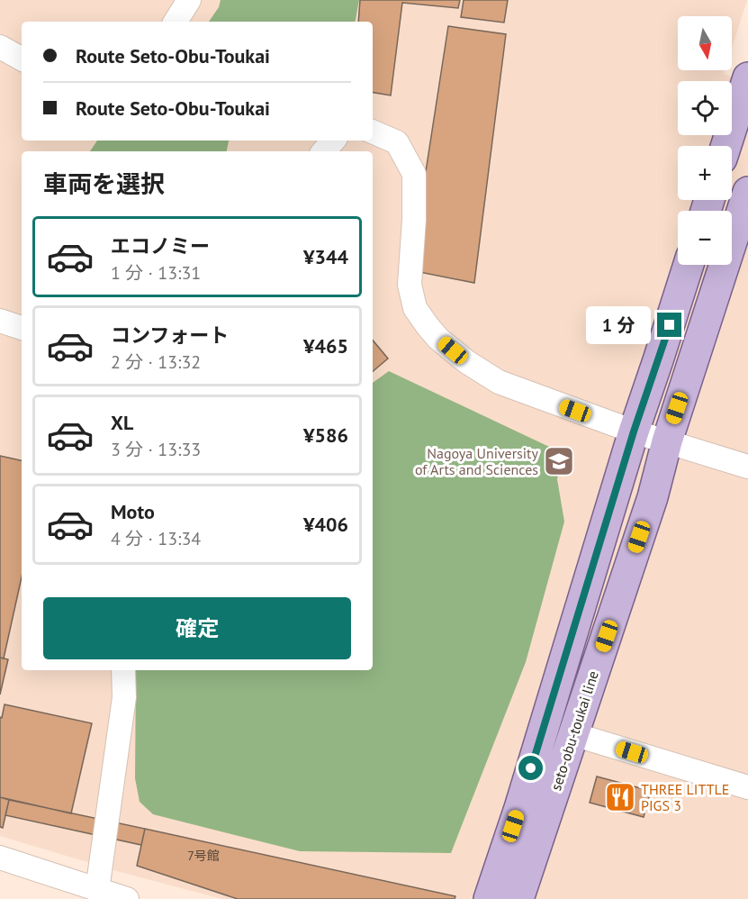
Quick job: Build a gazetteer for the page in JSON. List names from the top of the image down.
{
  "streets": {
    "main road": ["seto-obu-toukai line"]
  },
  "places": {
    "school or university": ["Nagoya University of Arts and Sciences"],
    "restaurant": ["THREE LITTLE PIGS 3"]
  },
  "house_numbers": ["7号館"],
  "north": "bottom",
  "page": {
    "map_buttons": ["+", "−"],
    "banner": ["Route Seto-Obu-Toukai", "Route Seto-Obu-Toukai"],
    "heading": "車両を選択",
    "list": [
      {
        "name": "エコノミー",
        "note": "1 分 · 13:31",
        "value": "¥344"
      },
      {
        "name": "コンフォート",
        "note": "2 分 · 13:32",
        "value": "¥465"
      },
      {
        "name": "XL",
        "note": "3 分 · 13:33",
        "value": "¥586"
      },
      {
        "name": "Moto",
        "note": "4 分 · 13:34",
        "value": "¥406"
      }
    ],
    "bubble": "1 分",
    "buttons": "確定"
  }
}
